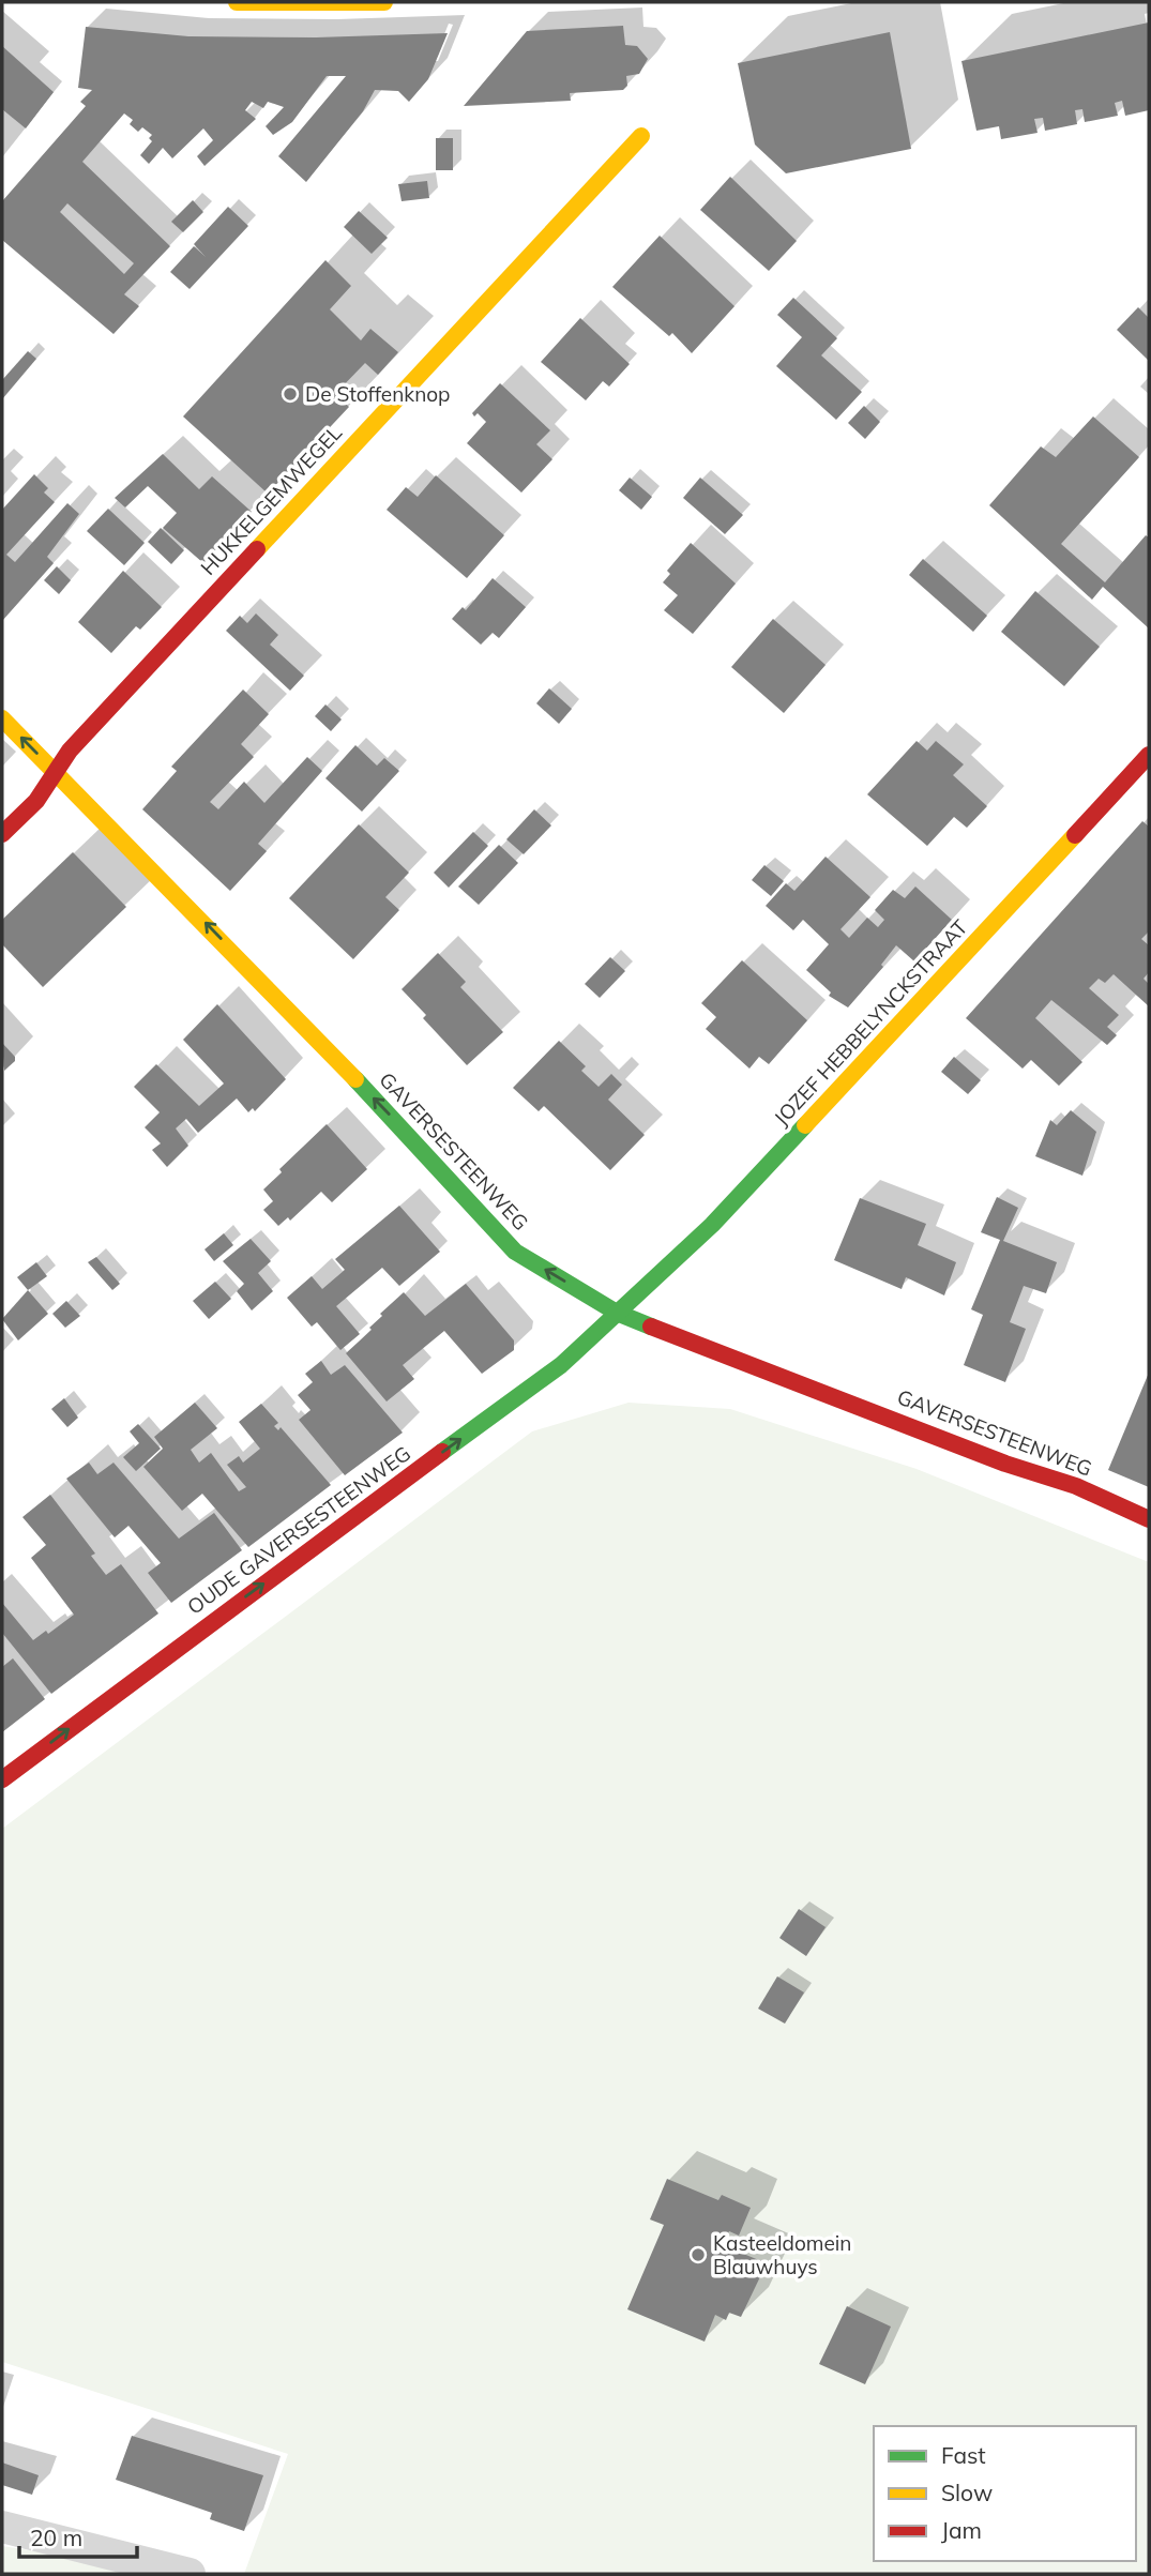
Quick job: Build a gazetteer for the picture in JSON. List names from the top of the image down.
{
  "streets": {
    "street": [
      "HUKKELGEMWEGEL",
      "JOZEF HEBBELYNCKSTRAAT",
      "GAVERSESTEENWEG",
      "OUDE GAVERSESTEENWEG"
    ]
  },
  "crossings": [
    ["HUKKELGEMWEGEL", "GAVERSESTEENWEG"],
    ["JOZEF HEBBELYNCKSTRAAT", "GAVERSESTEENWEG"],
    ["JOZEF HEBBELYNCKSTRAAT", "OUDE GAVERSESTEENWEG"],
    ["GAVERSESTEENWEG", "OUDE GAVERSESTEENWEG"]
  ],
  "one_way": ["GAVERSESTEENWEG", "OUDE GAVERSESTEENWEG"],
  "places": ["De Stoffenknop", "Kasteeldomein Blauwhuys"],
  "legend": ["Fast", "Slow", "Jam"],
  "scale_bar": "20 m"
}
